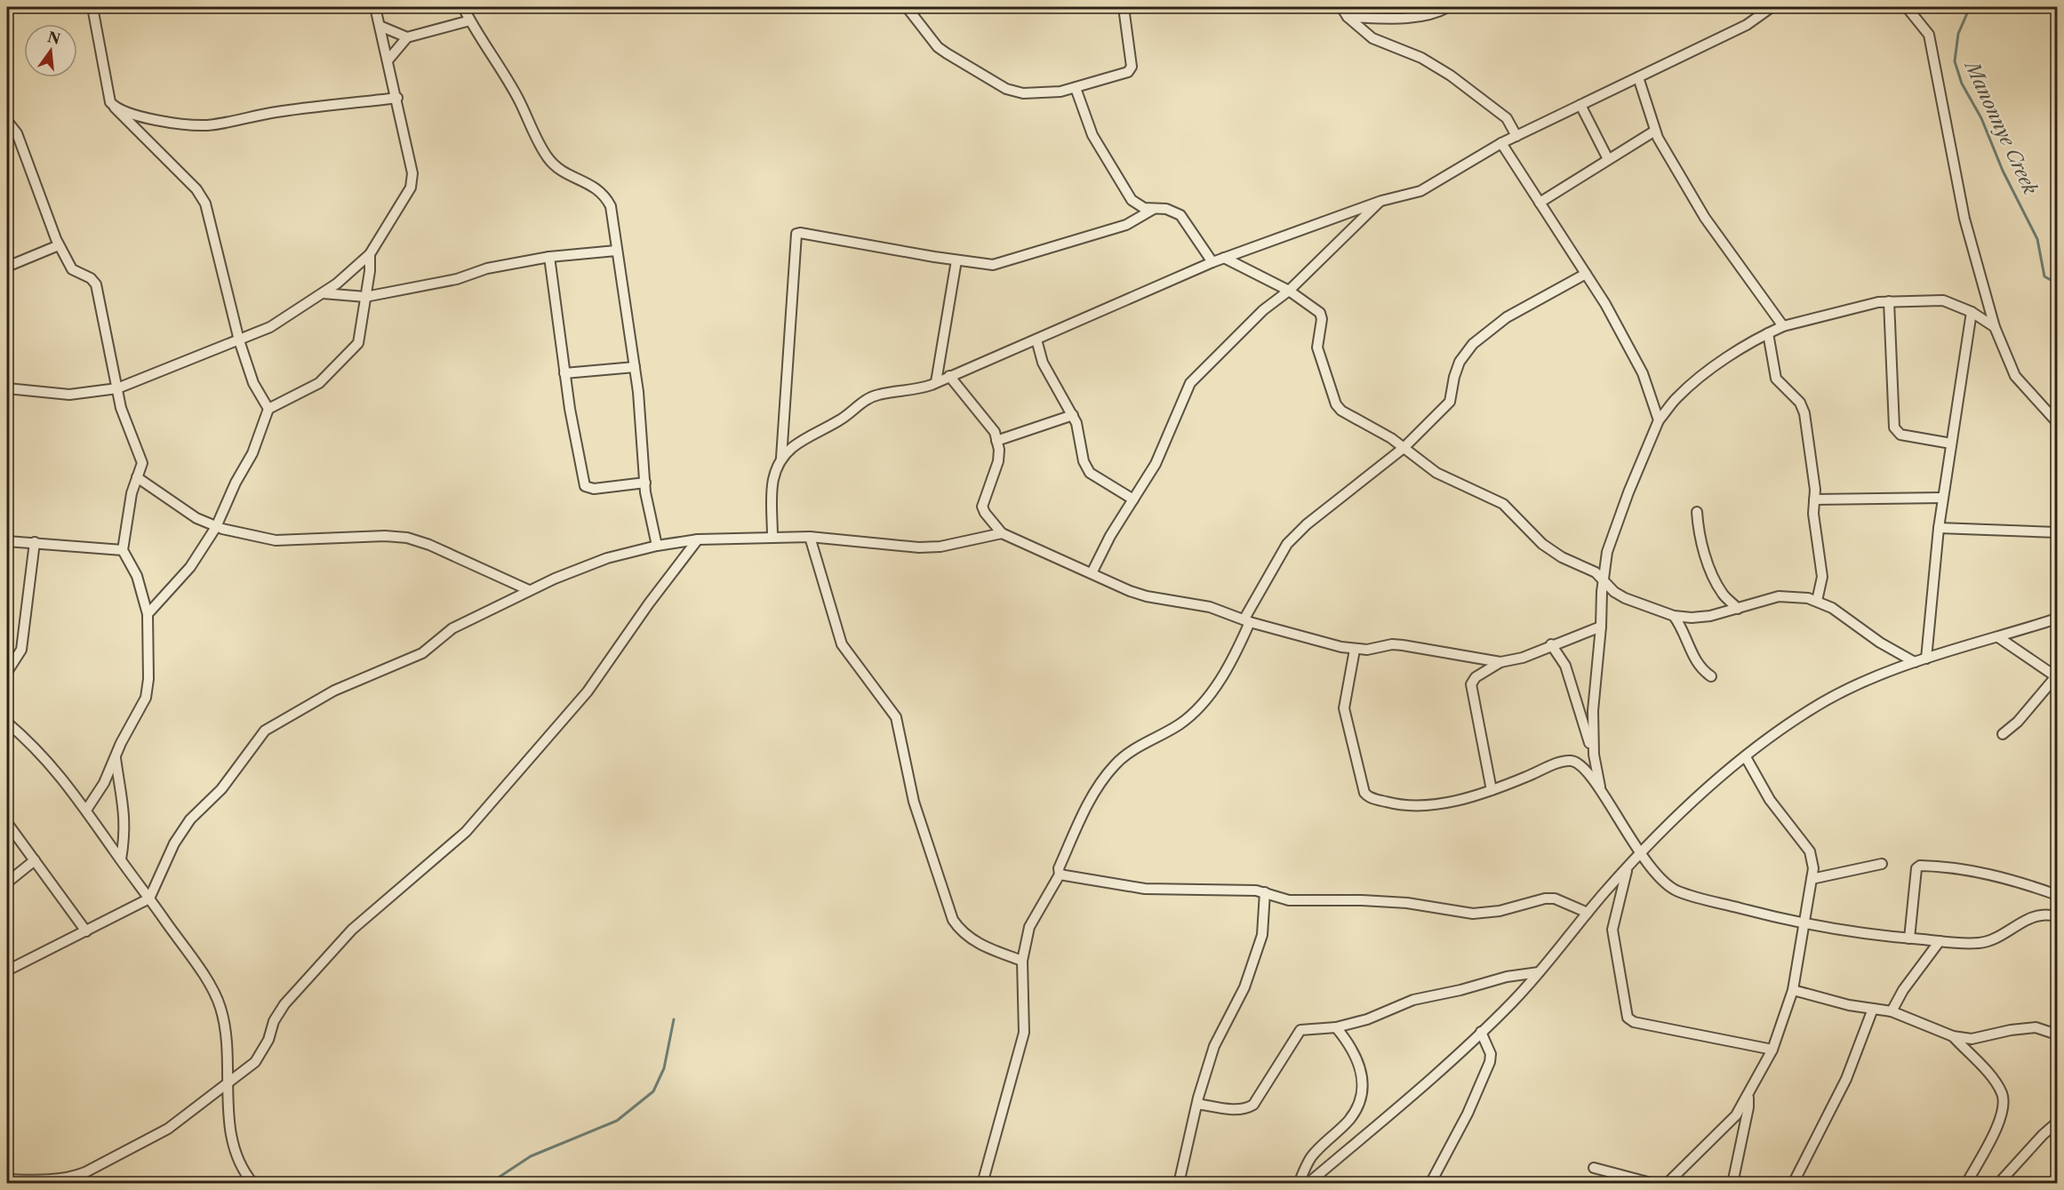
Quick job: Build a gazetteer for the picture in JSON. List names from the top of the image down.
{
  "water": ["Manonnye Creek"],
  "north": "top"
}
